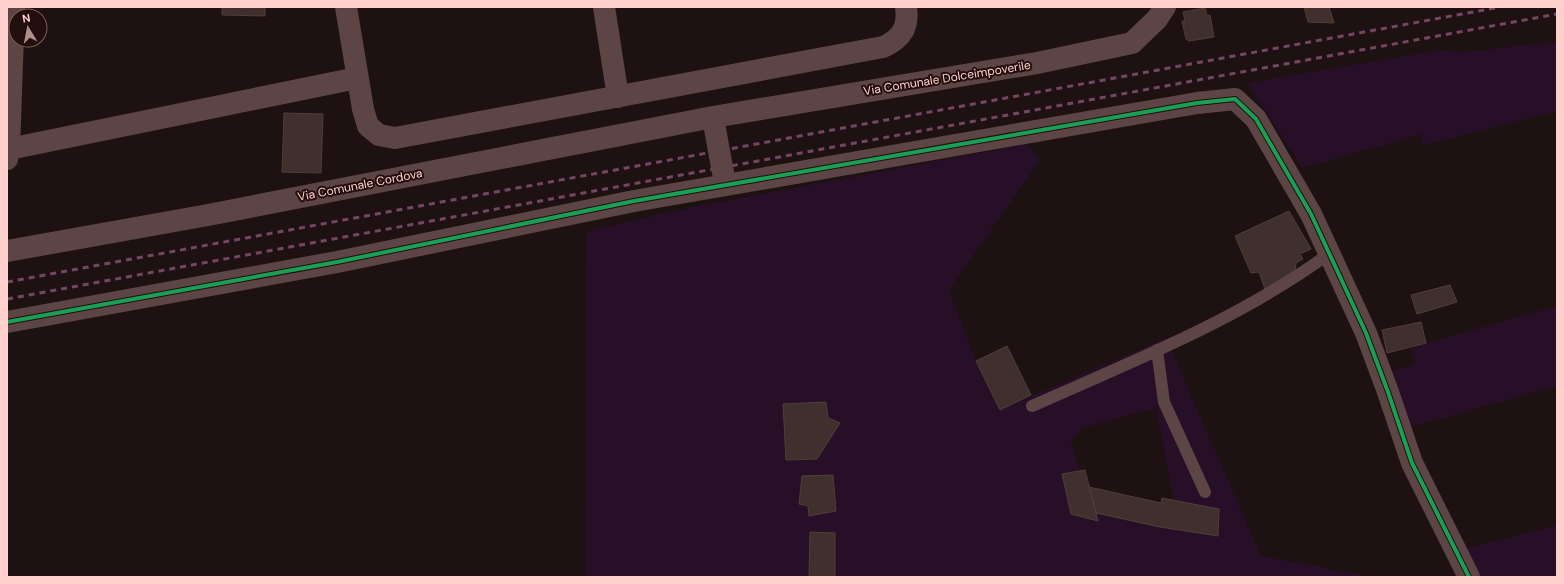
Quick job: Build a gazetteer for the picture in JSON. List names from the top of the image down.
{
  "streets": {
    "street": ["Via Comunale Dolceimpoverile", "Via Comunale Cordova"]
  },
  "crossings": [
    ["Via Comunale Dolceimpoverile", "Via Comunale Cordova"]
  ],
  "north": "top"
}
